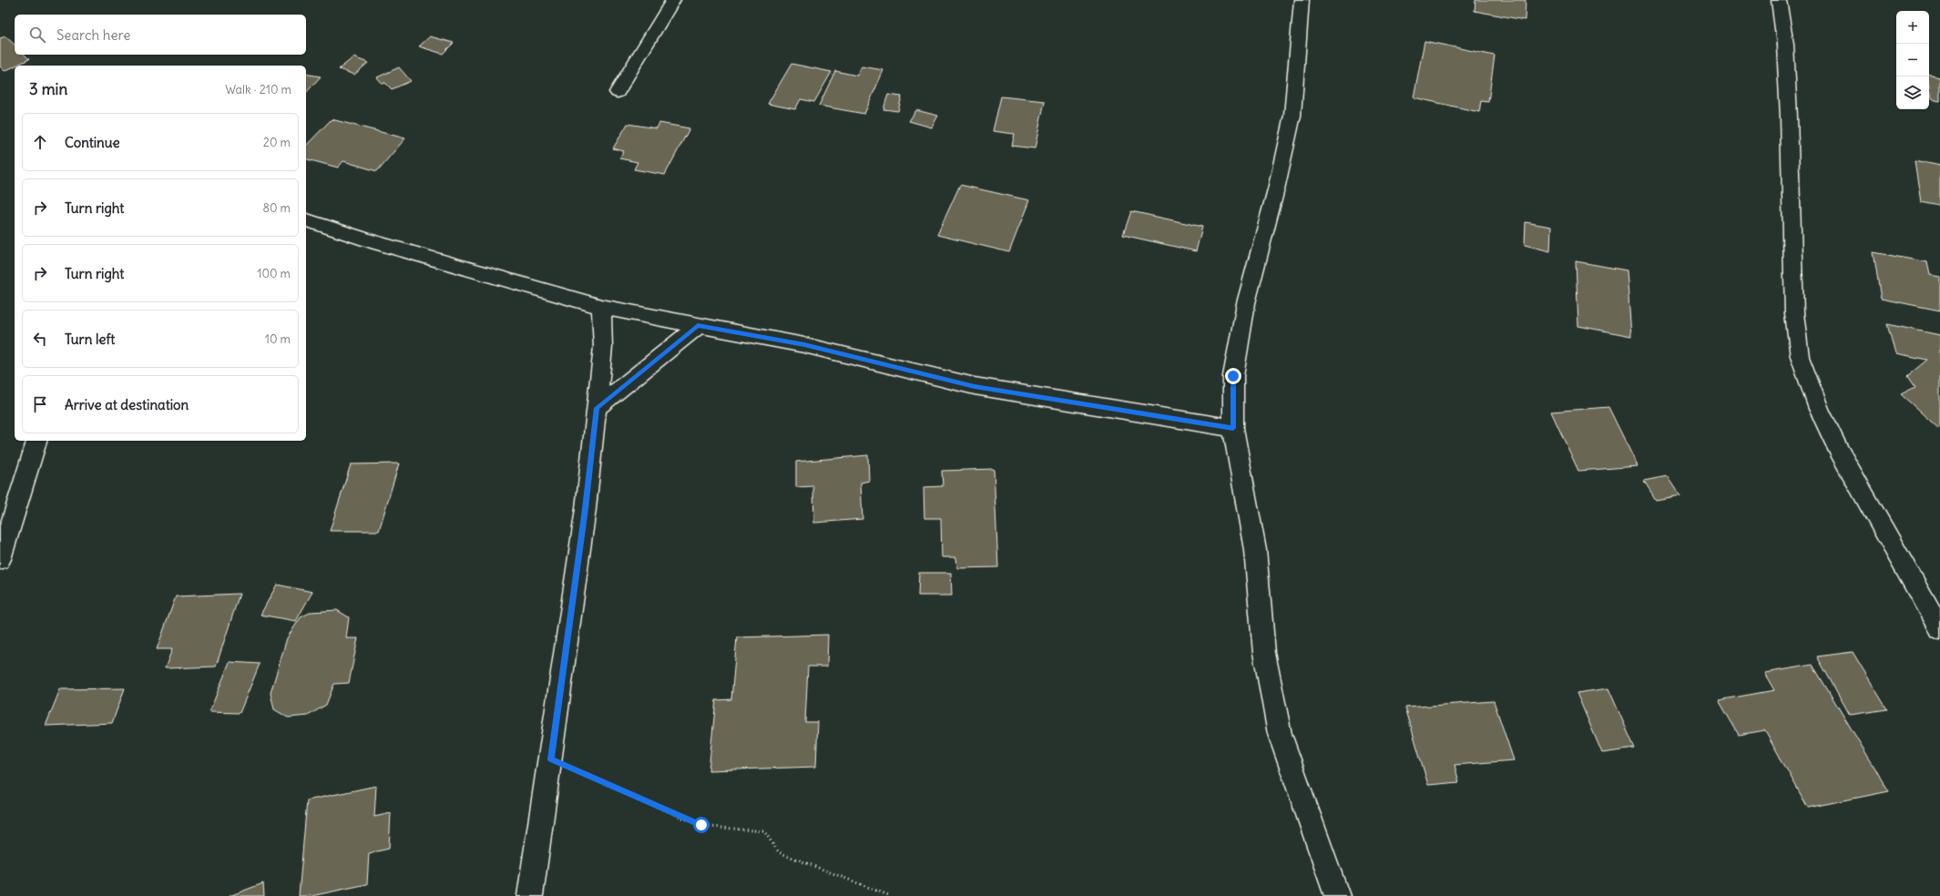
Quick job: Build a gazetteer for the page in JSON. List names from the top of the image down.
{
  "page": {
    "map_buttons": ["+", "−"],
    "search": "Search here",
    "heading": ["3 min", "Walk · 210 m"],
    "list": [
      ["Continue", "20 m"],
      ["Turn right", "80 m"],
      ["Turn right", "100 m"],
      ["Turn left", "10 m"],
      "Arrive at destination"
    ]
  }
}
